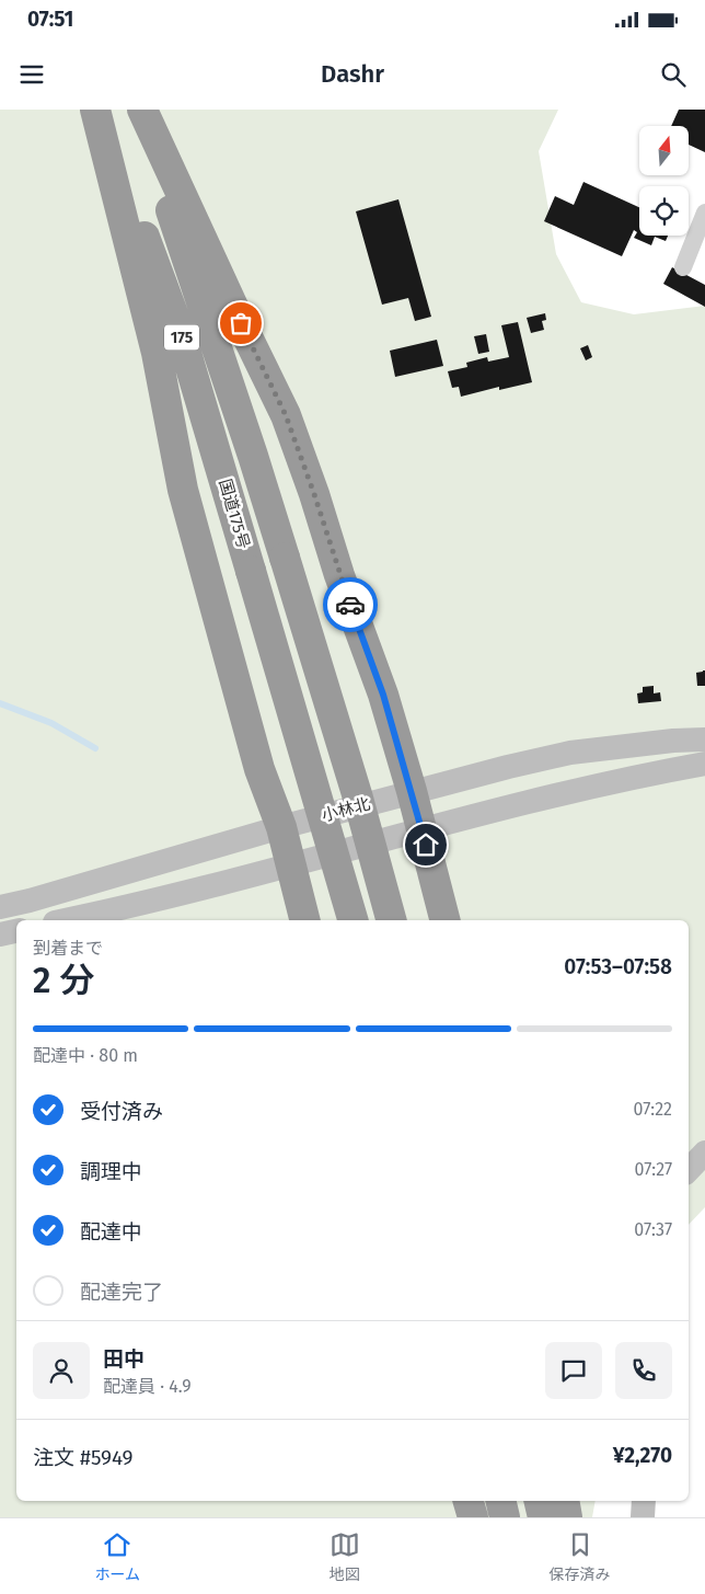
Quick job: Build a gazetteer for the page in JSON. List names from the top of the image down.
{
  "streets": {
    "highway": ["175", "国道175号"],
    "street": ["小林北"]
  },
  "north": "top",
  "page": {
    "status": "07:51",
    "header": "Dashr",
    "heading": ["2 分", "到着まで", "07:53–07:58"],
    "panel": [
      "田中",
      "配達員 · 4.9",
      "注文 #5949",
      "¥2,270"
    ],
    "bar": "配達中 · 80 m",
    "list": [
      ["受付済み", "07:22"],
      ["調理中", "07:27"],
      ["配達中", "07:37"],
      "配達完了"
    ],
    "tabs": ["ホーム", "地図", "保存済み"]
  }
}
